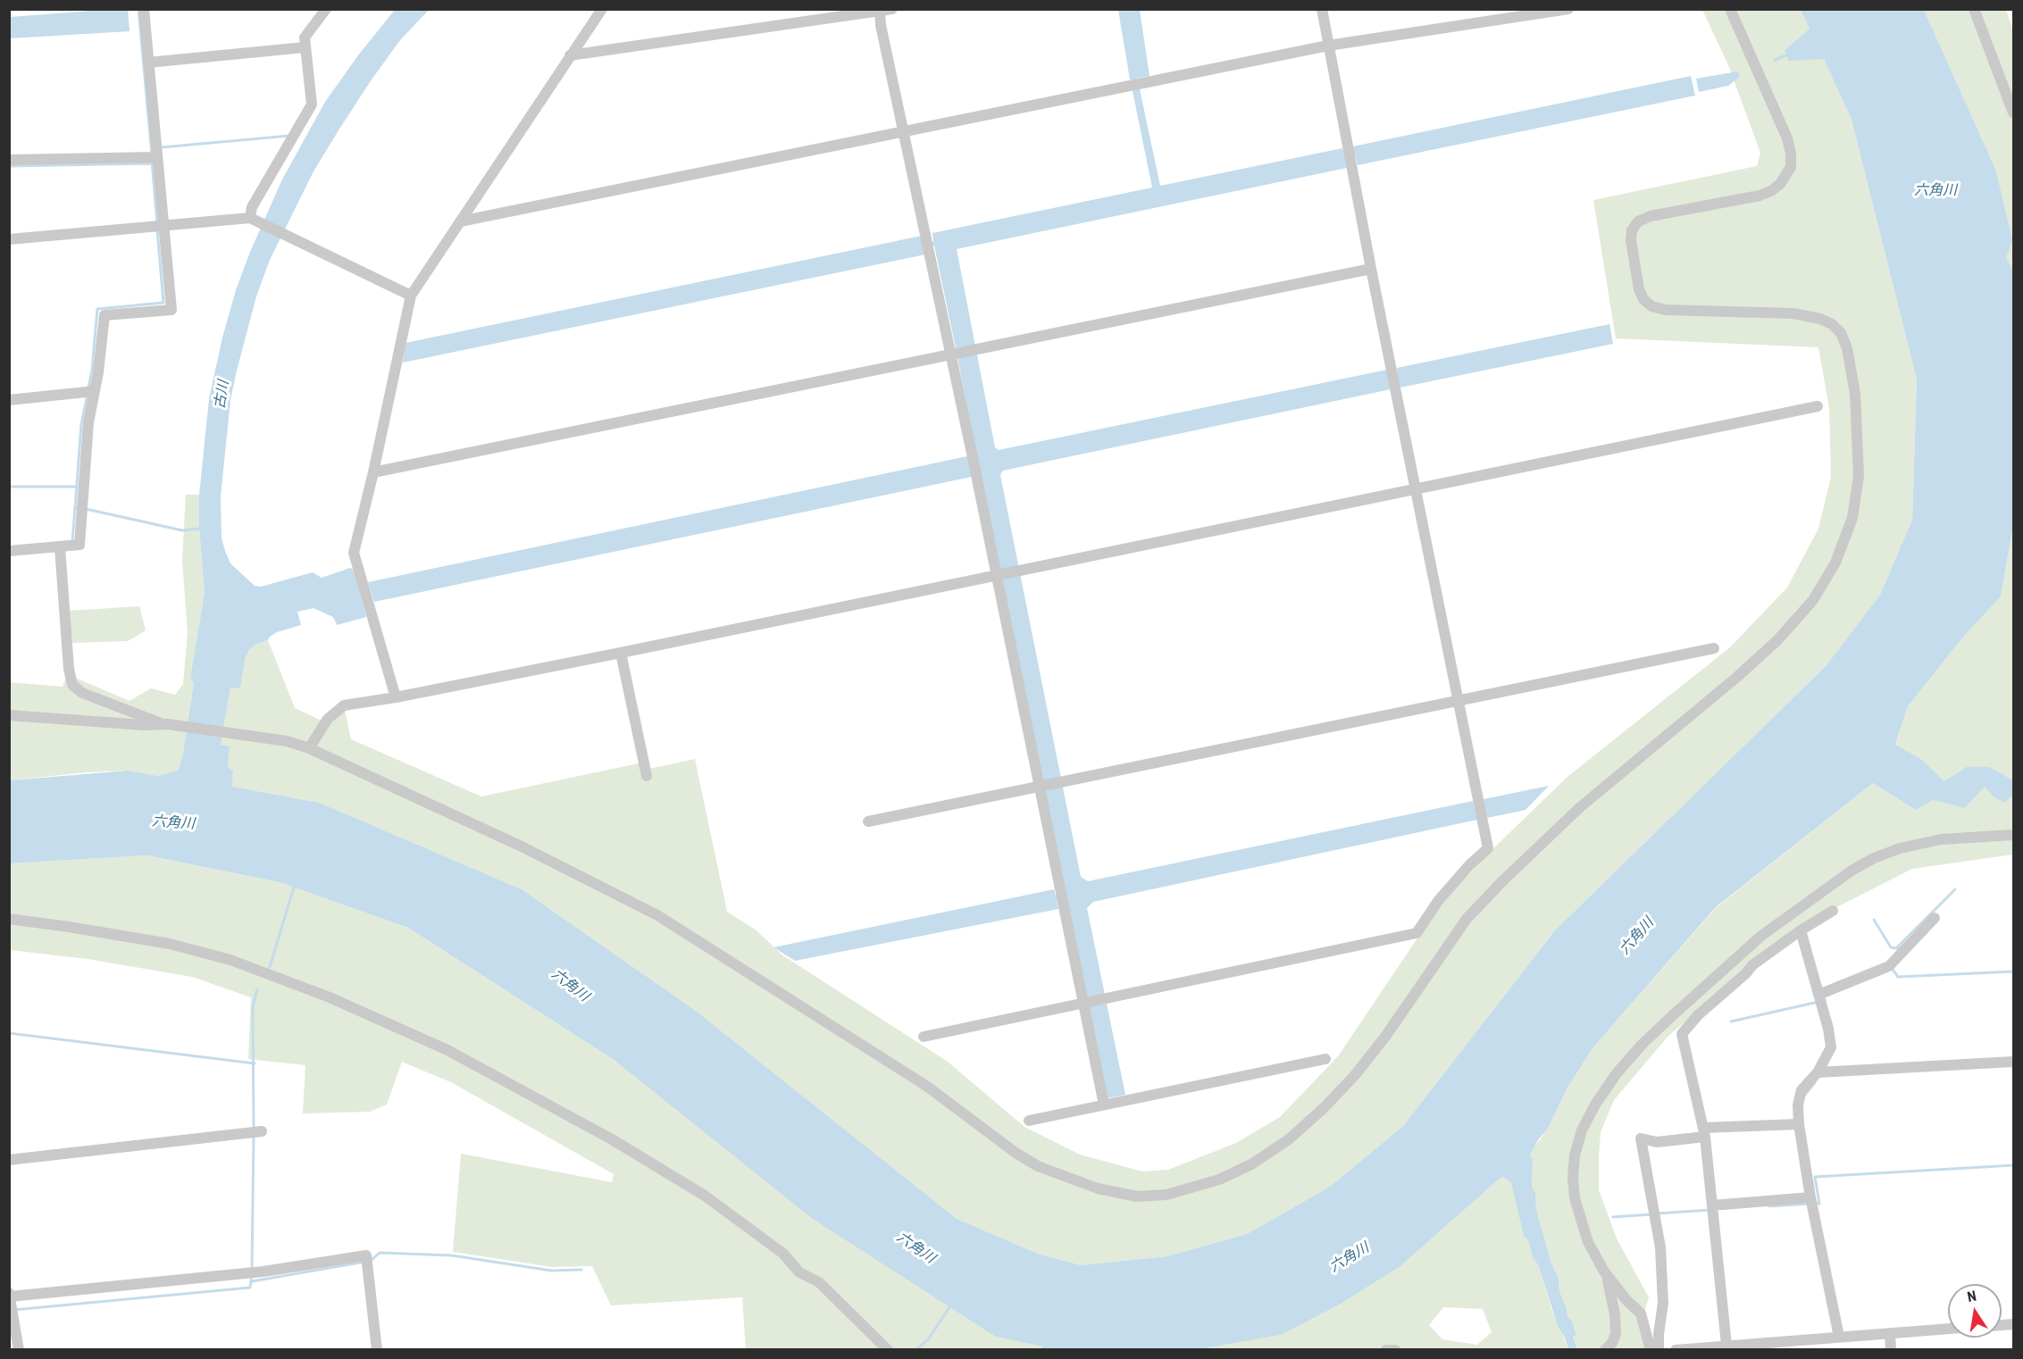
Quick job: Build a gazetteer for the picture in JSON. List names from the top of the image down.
{
  "water": ["六角川", "古川"],
  "north": "top"
}
